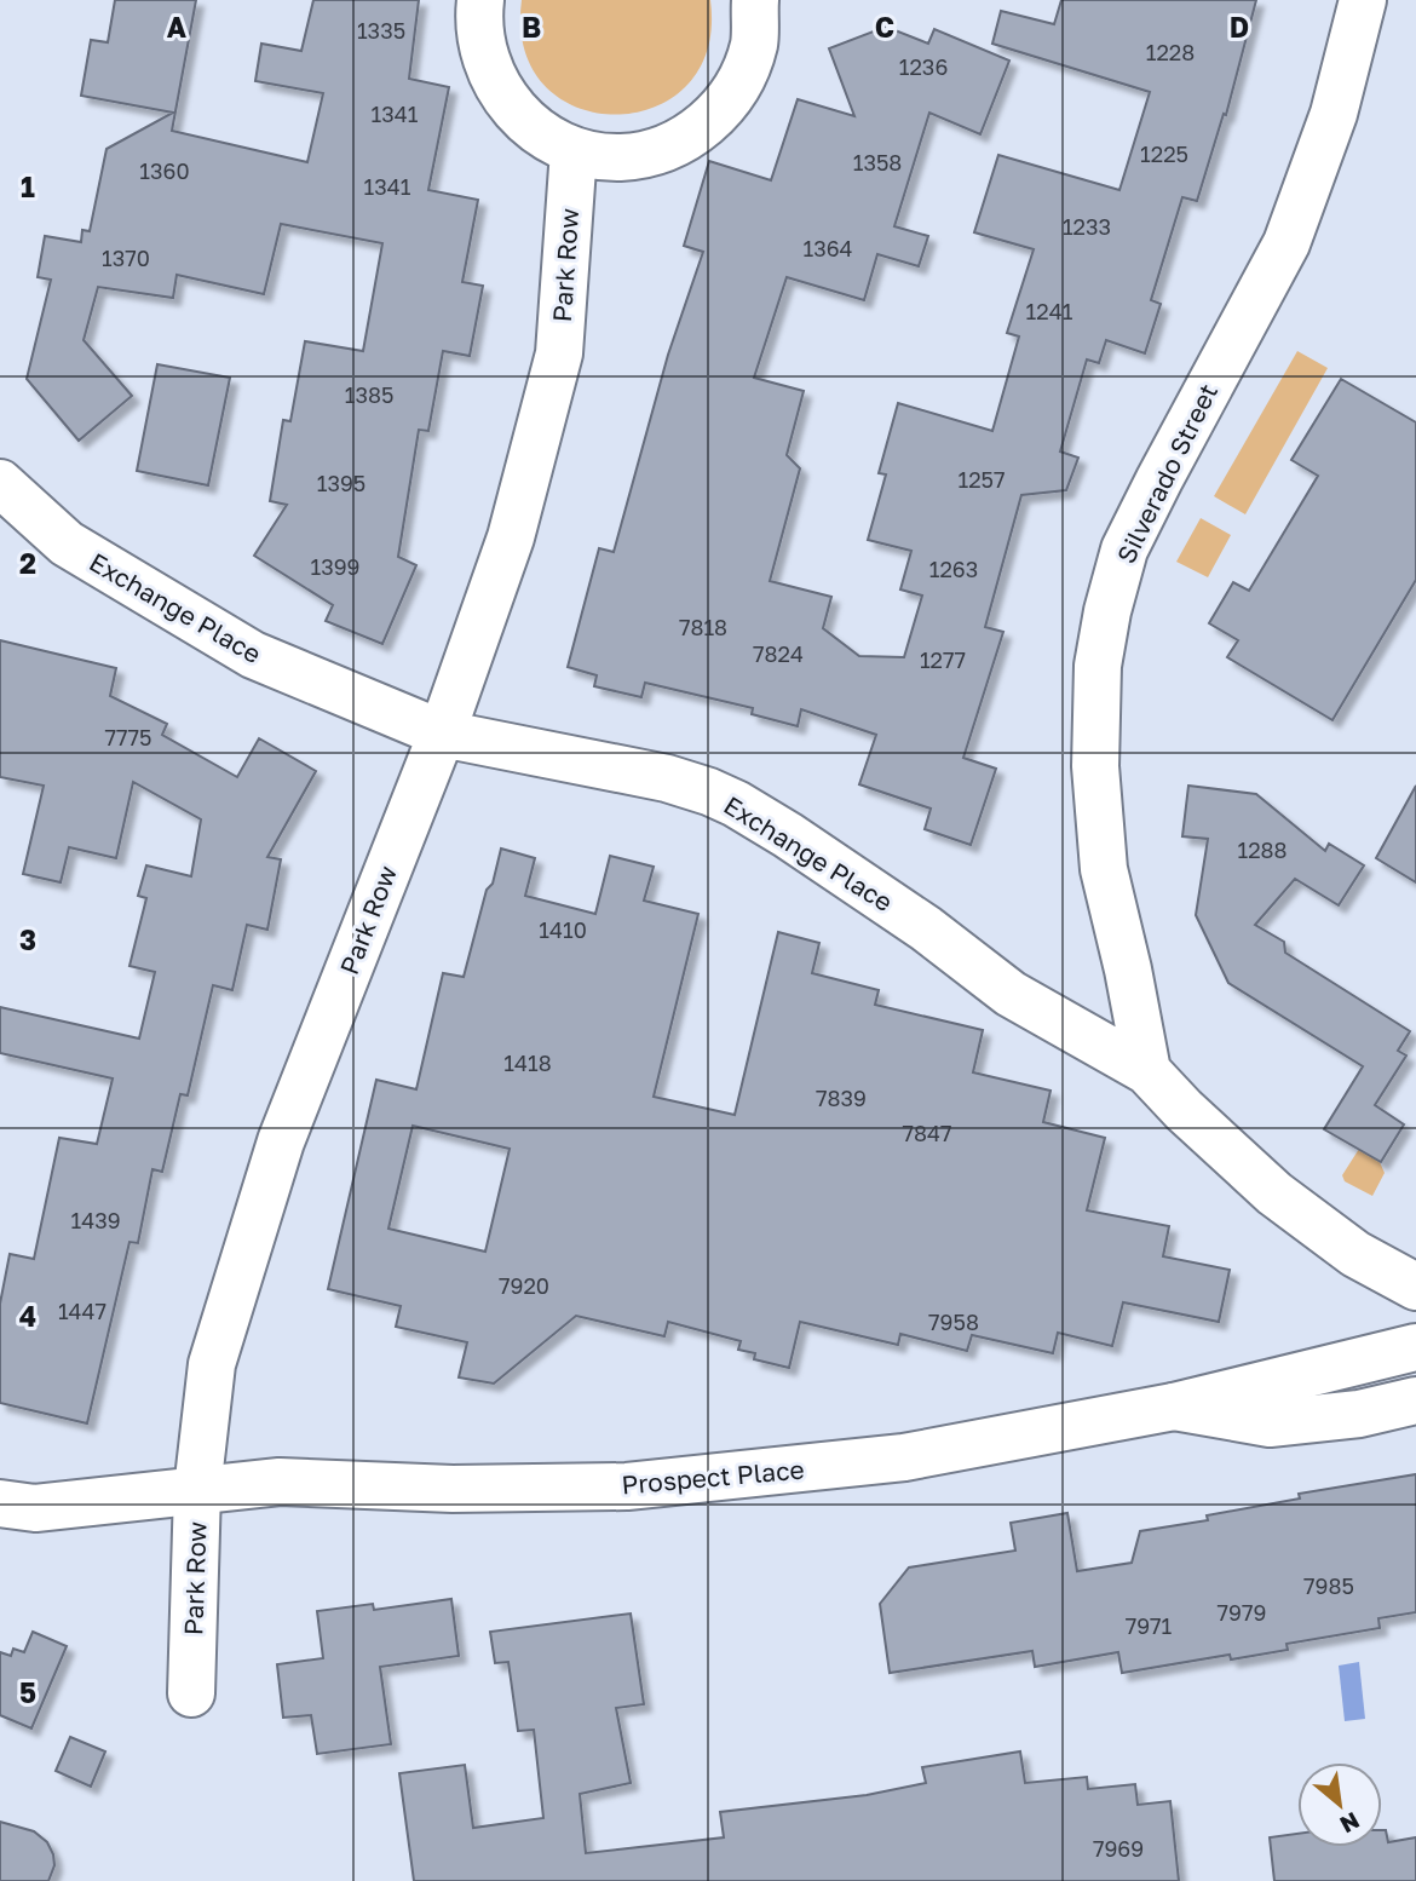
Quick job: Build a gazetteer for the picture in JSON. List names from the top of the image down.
{
  "streets": {
    "street": [
      "Park Row",
      "Silverado Street",
      "Exchange Place",
      "Prospect Place"
    ]
  },
  "crossings": [
    ["Park Row", "Exchange Place"],
    ["Park Row", "Prospect Place"],
    ["Silverado Street", "Exchange Place"]
  ],
  "house_numbers": [
    "1335",
    "1228",
    "1236",
    "1341",
    "1225",
    "1358",
    "1360",
    "1341",
    "1233",
    "1364",
    "1370",
    "1241",
    "1385",
    "1257",
    "1395",
    "1399",
    "1263",
    "7818",
    "7824",
    "1277",
    "7775",
    "1288",
    "1410",
    "1418",
    "7839",
    "7847",
    "1439",
    "7920",
    "1447",
    "7958",
    "7985",
    "7979",
    "7971",
    "7969"
  ],
  "north": "bottom right",
  "grid": {
    "columns": [
      "A",
      "B",
      "C",
      "D"
    ],
    "rows": [
      "1",
      "2",
      "3",
      "4",
      "5"
    ]
  }
}
